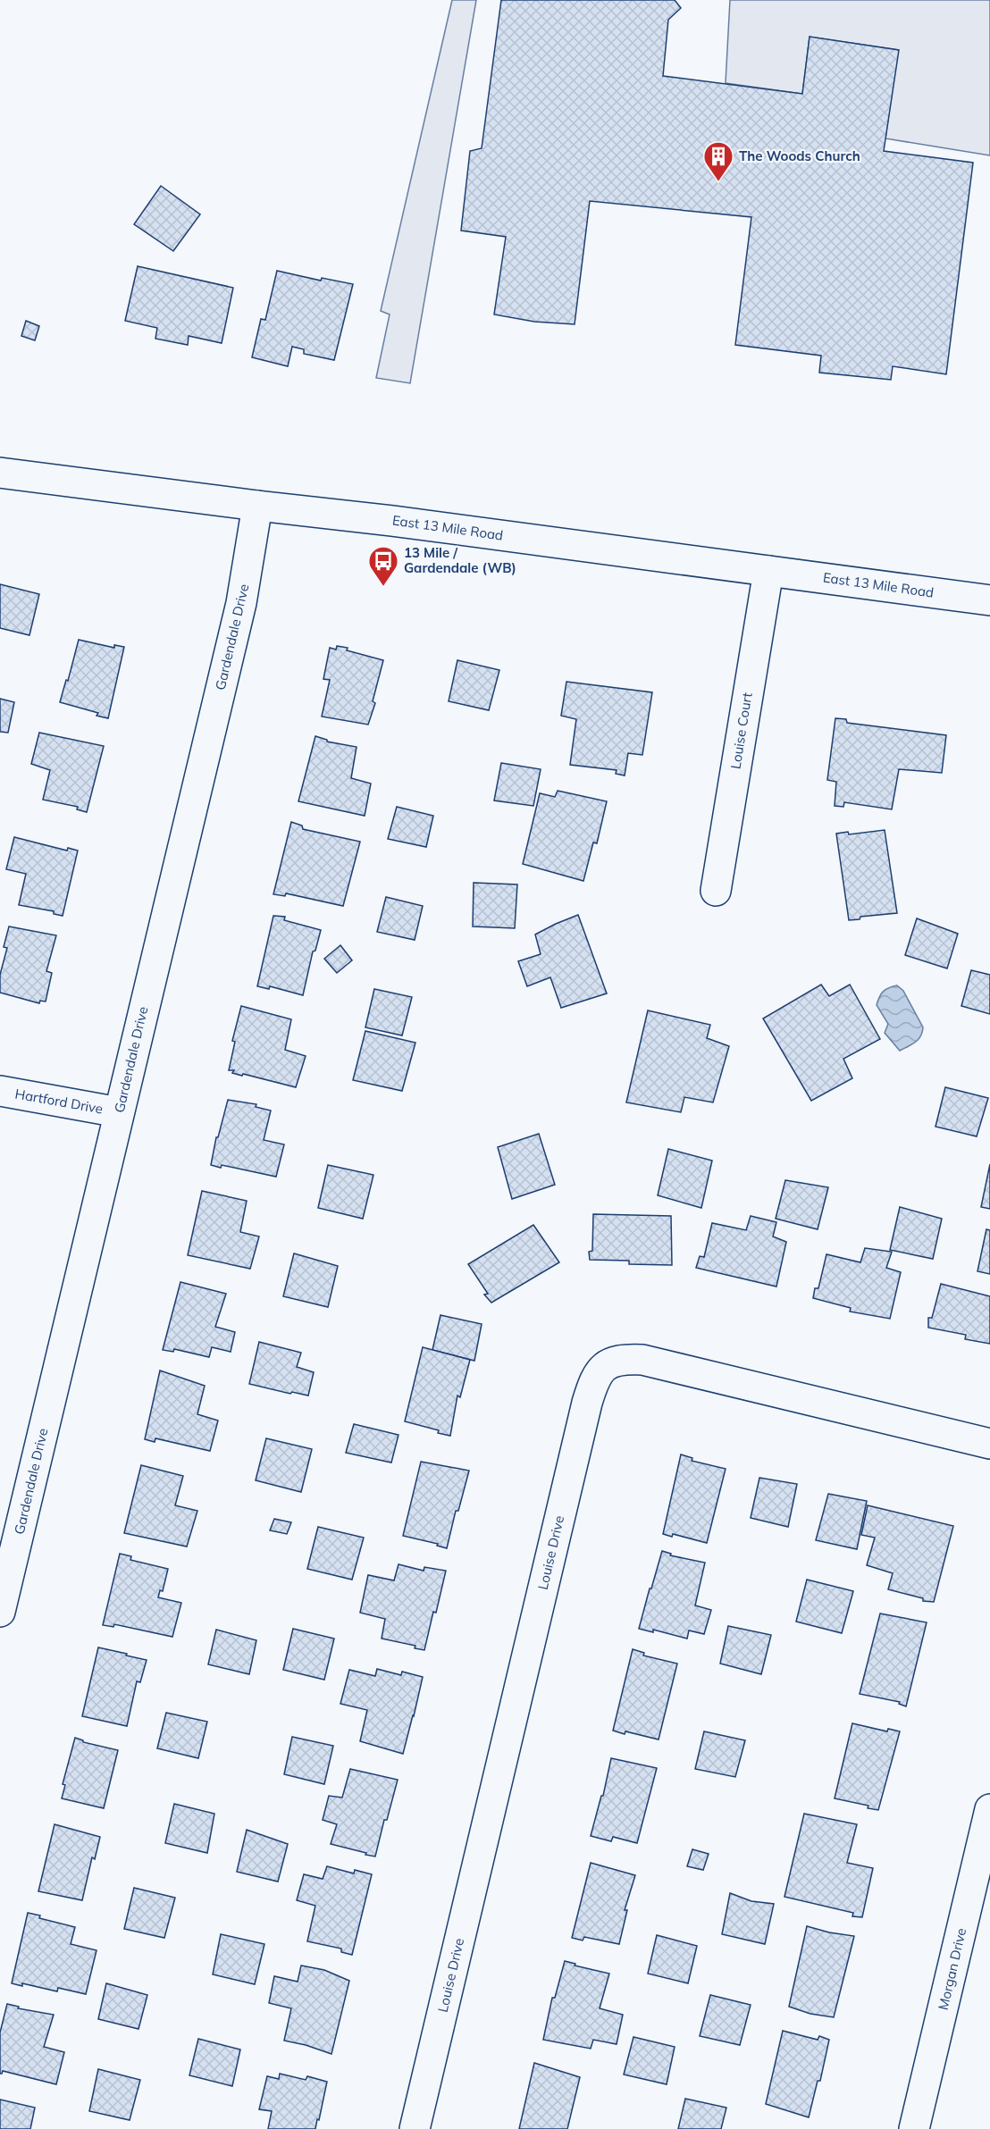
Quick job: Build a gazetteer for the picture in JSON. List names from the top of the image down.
{
  "streets": {
    "street": [
      "East 13 Mile Road",
      "Gardendale Drive",
      "Louise Court",
      "Hartford Drive",
      "Louise Drive",
      "Morgan Drive"
    ]
  },
  "crossings": [
    ["East 13 Mile Road", "Gardendale Drive"],
    ["East 13 Mile Road", "Louise Court"],
    ["Gardendale Drive", "Hartford Drive"]
  ],
  "places": {
    "building": ["The Woods Church"],
    "bus stop": ["13 Mile / Gardendale (WB)"]
  }
}
